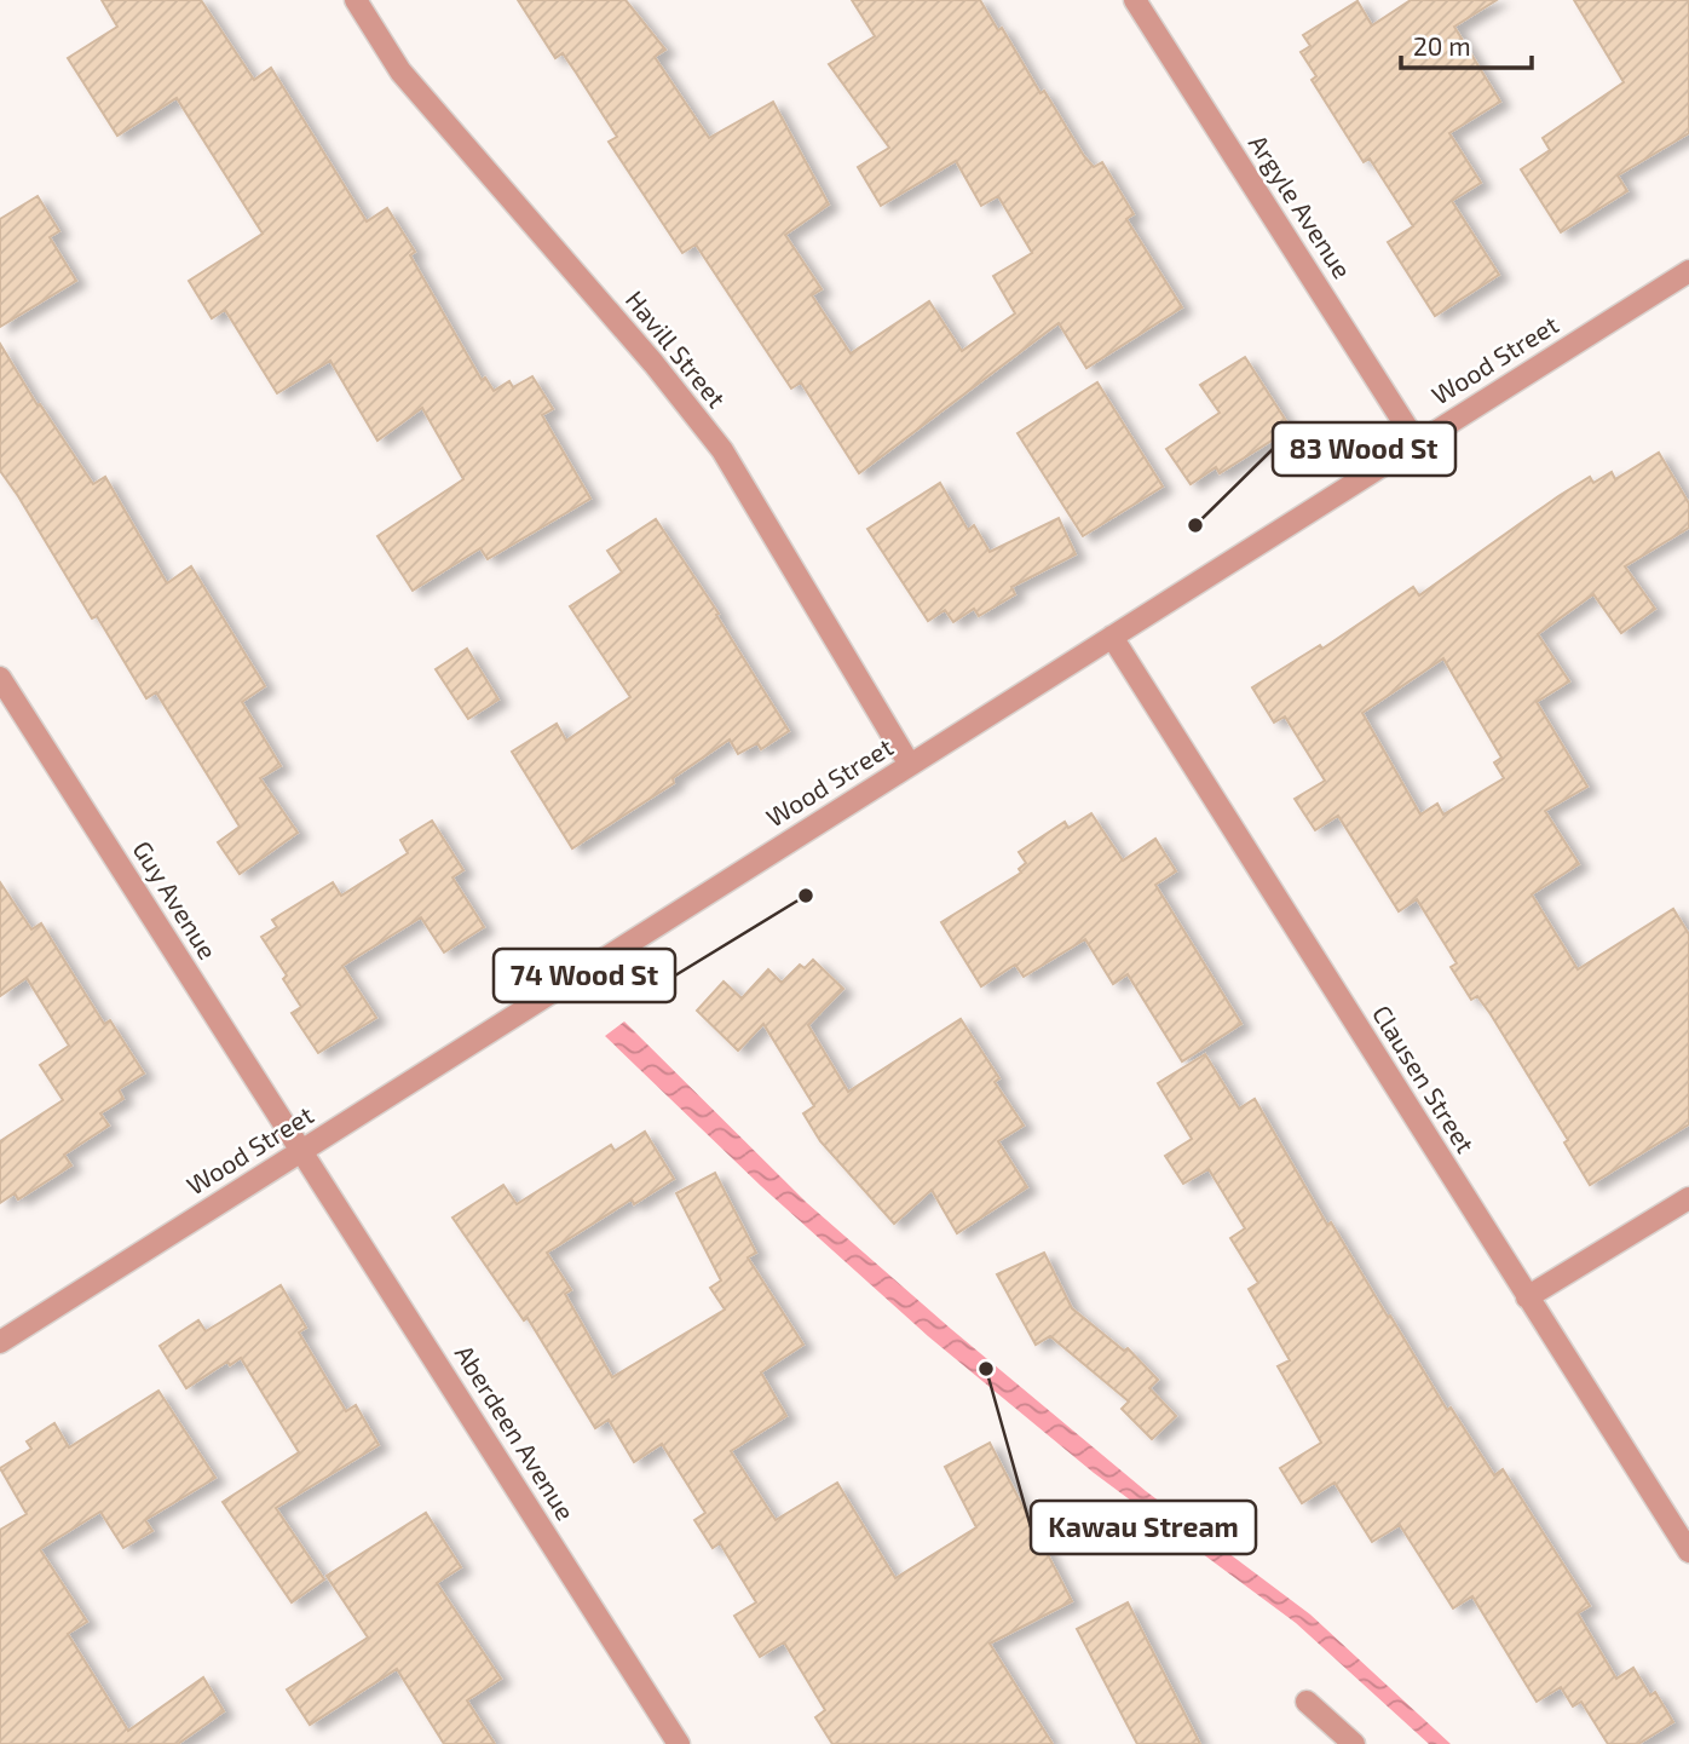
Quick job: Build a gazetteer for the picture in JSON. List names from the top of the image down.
{
  "streets": {
    "street": [
      "Argyle Avenue",
      "Havill Street",
      "Wood Street",
      "Guy Avenue",
      "Clausen Street",
      "Aberdeen Avenue"
    ]
  },
  "crossings": [
    ["Argyle Avenue", "Wood Street"],
    ["Havill Street", "Wood Street"],
    ["Wood Street", "Guy Avenue"],
    ["Wood Street", "Clausen Street"],
    ["Wood Street", "Aberdeen Avenue"],
    ["Guy Avenue", "Aberdeen Avenue"]
  ],
  "places": ["83 Wood St", "74 Wood St", "Kawau Stream"],
  "scale_bar": "20 m"
}
